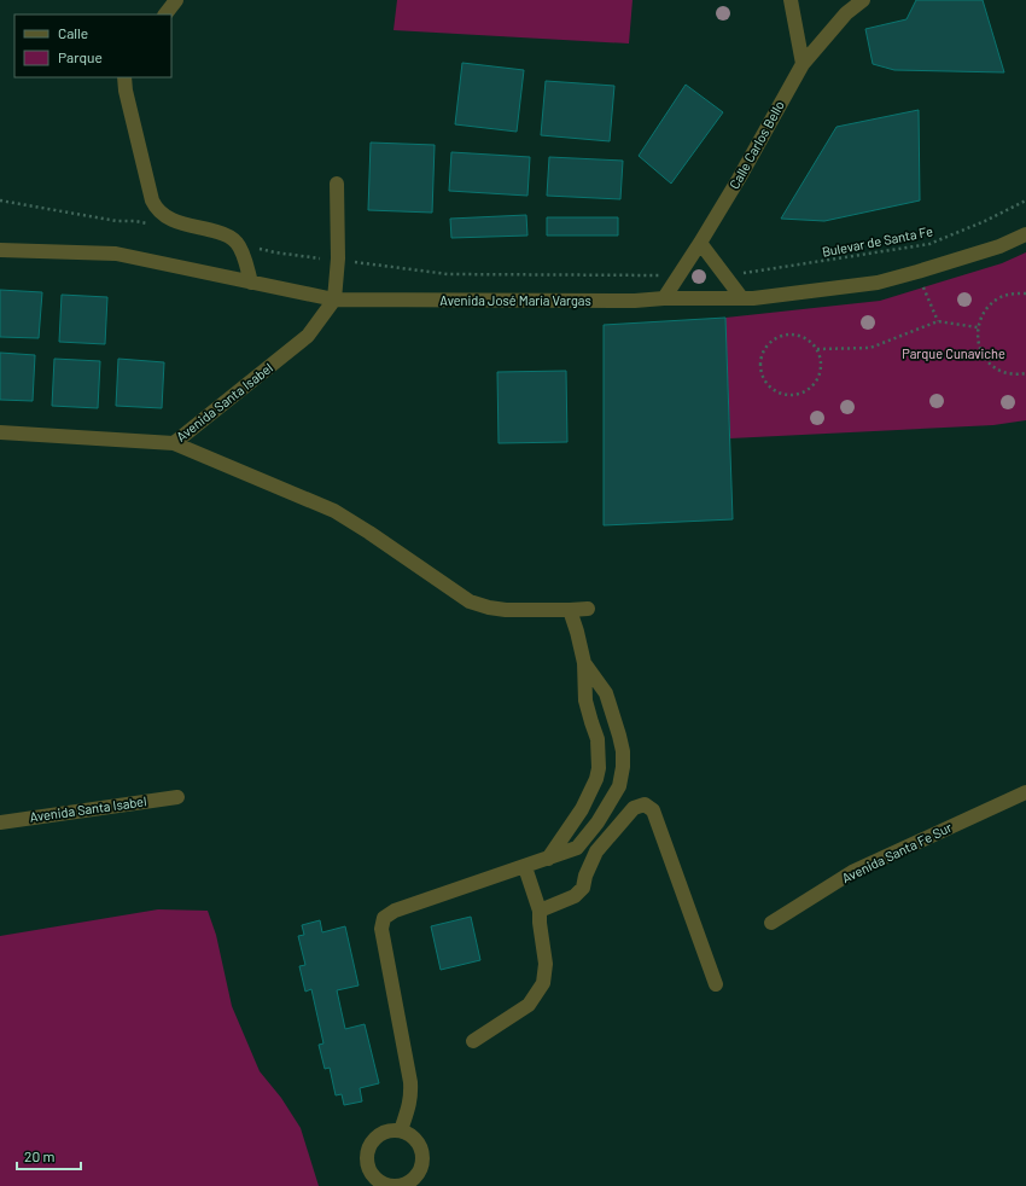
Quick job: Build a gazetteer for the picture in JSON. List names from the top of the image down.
{
  "streets": {
    "street": [
      "Calle Carlos Bello",
      "Avenida José María Vargas",
      "Avenida Santa Isabel",
      "Avenida Santa Fe Sur"
    ],
    "path": ["Bulevar de Santa Fe"]
  },
  "crossings": [
    ["Calle Carlos Bello", "Avenida José María Vargas"],
    ["Avenida José María Vargas", "Avenida Santa Isabel"]
  ],
  "parks": ["Parque Cunaviche"],
  "legend": ["Calle", "Parque"],
  "scale_bar": "20 m"
}
